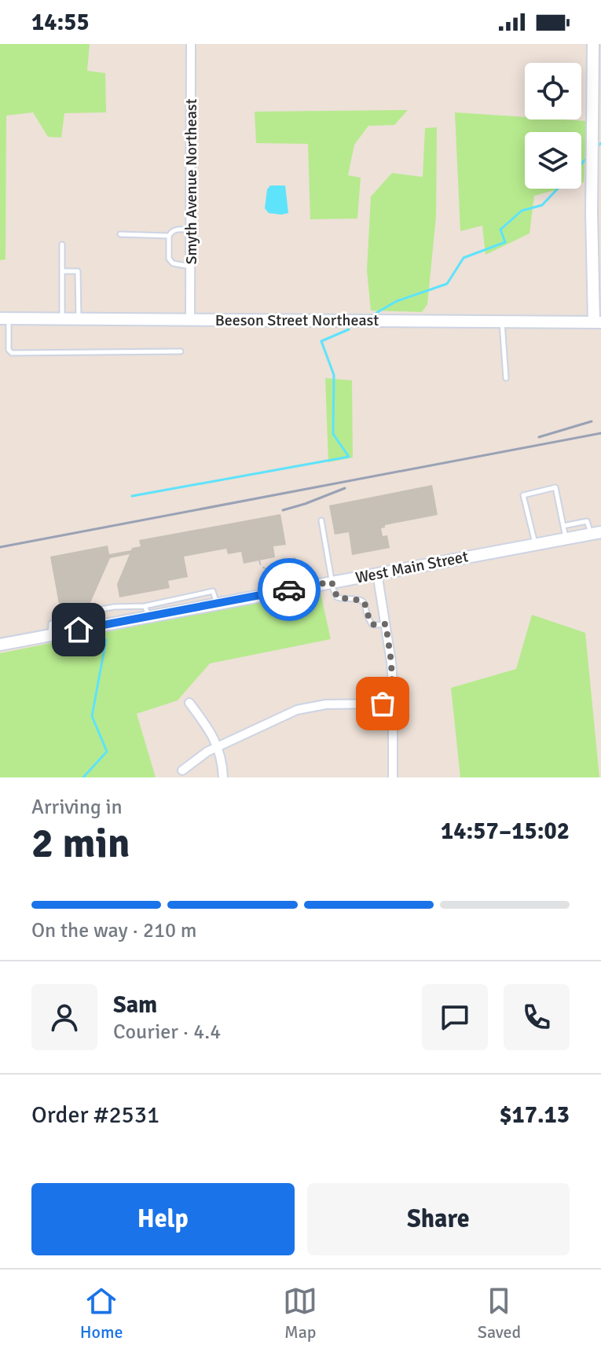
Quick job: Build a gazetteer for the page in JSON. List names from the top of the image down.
{
  "streets": {
    "street": ["Smyth Avenue Northeast", "Beeson Street Northeast", "West Main Street"]
  },
  "crossings": [
    ["Smyth Avenue Northeast", "Beeson Street Northeast"]
  ],
  "page": {
    "status": "14:55",
    "heading": ["2 min", "Arriving in", "14:57–15:02"],
    "panel": [
      "Sam",
      "Courier · 4.4",
      "Order #2531",
      "$17.13"
    ],
    "bar": "On the way · 210 m",
    "buttons": ["Help", "Share"],
    "tabs": ["Home", "Map", "Saved"]
  }
}
